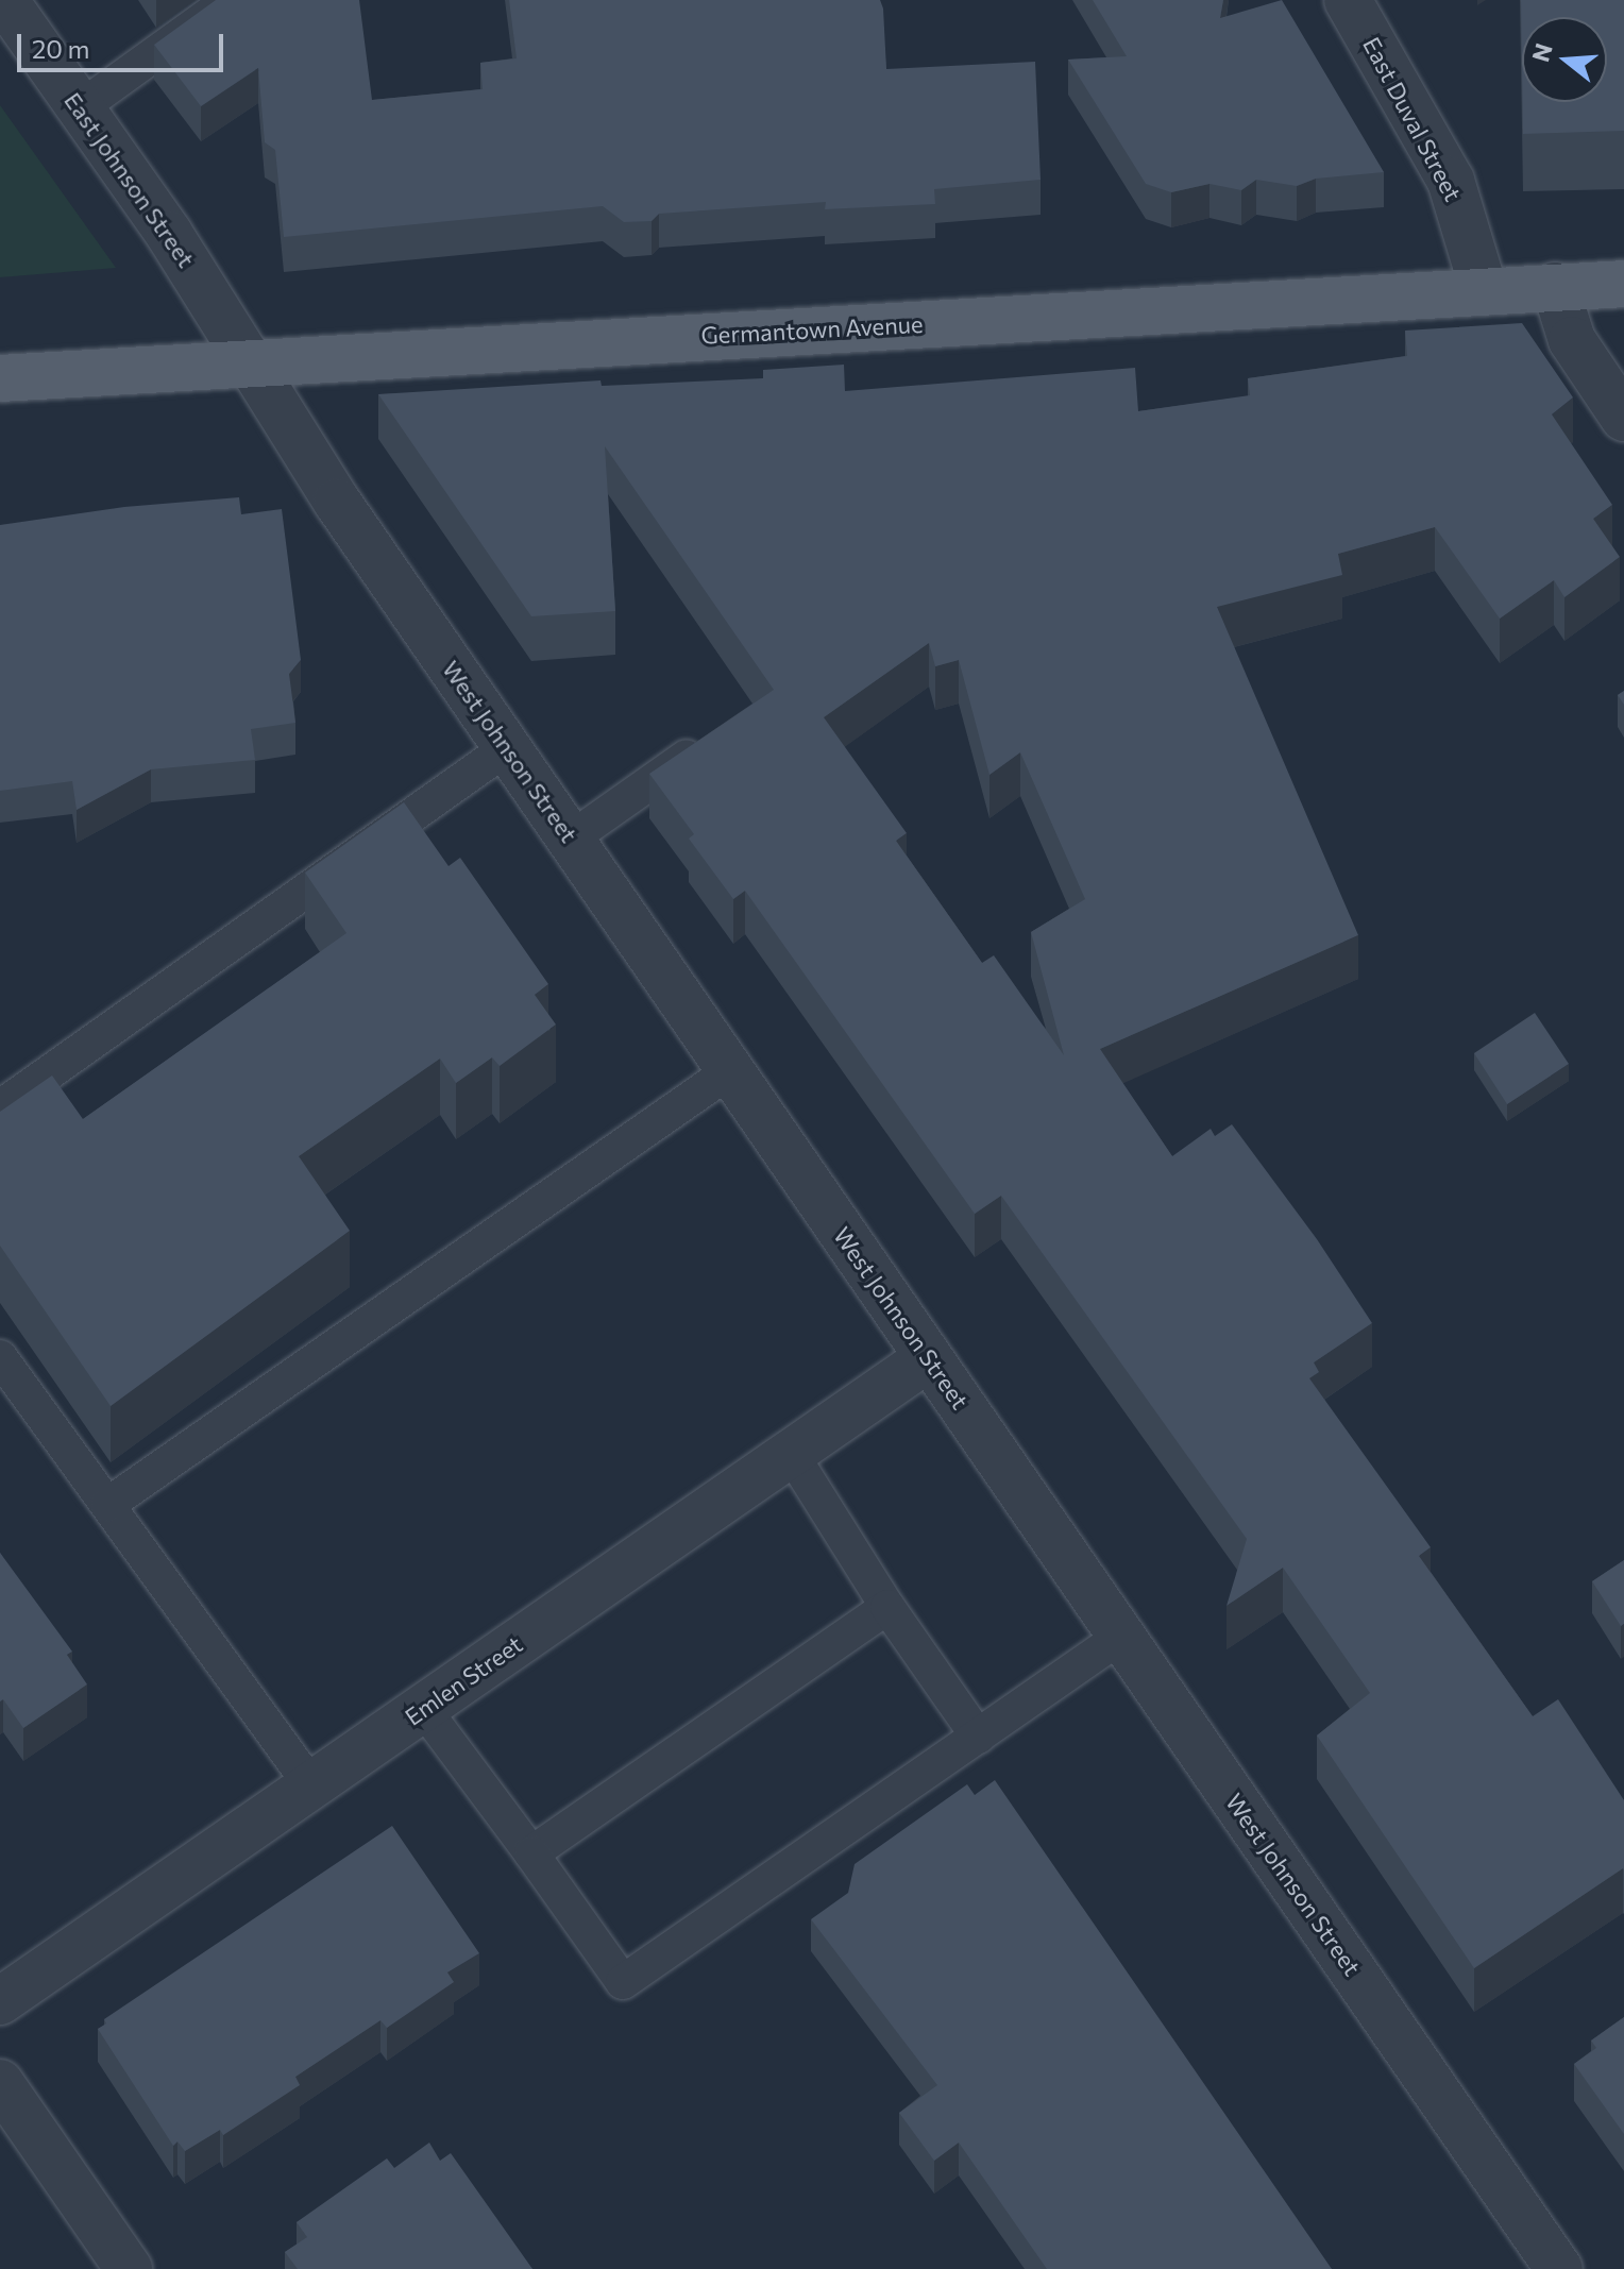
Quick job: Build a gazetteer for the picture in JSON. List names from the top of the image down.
{
  "streets": {
    "main road": ["Germantown Avenue"],
    "street": [
      "East Duval Street",
      "East Johnson Street",
      "West Johnson Street",
      "Emlen Street"
    ]
  },
  "crossings": [
    ["East Duval Street", "Germantown Avenue"],
    ["East Johnson Street", "Germantown Avenue"],
    ["East Johnson Street", "West Johnson Street"],
    ["Germantown Avenue", "West Johnson Street"],
    ["West Johnson Street", "Emlen Street"]
  ],
  "scale_bar": "20 m",
  "north": "left"
}
